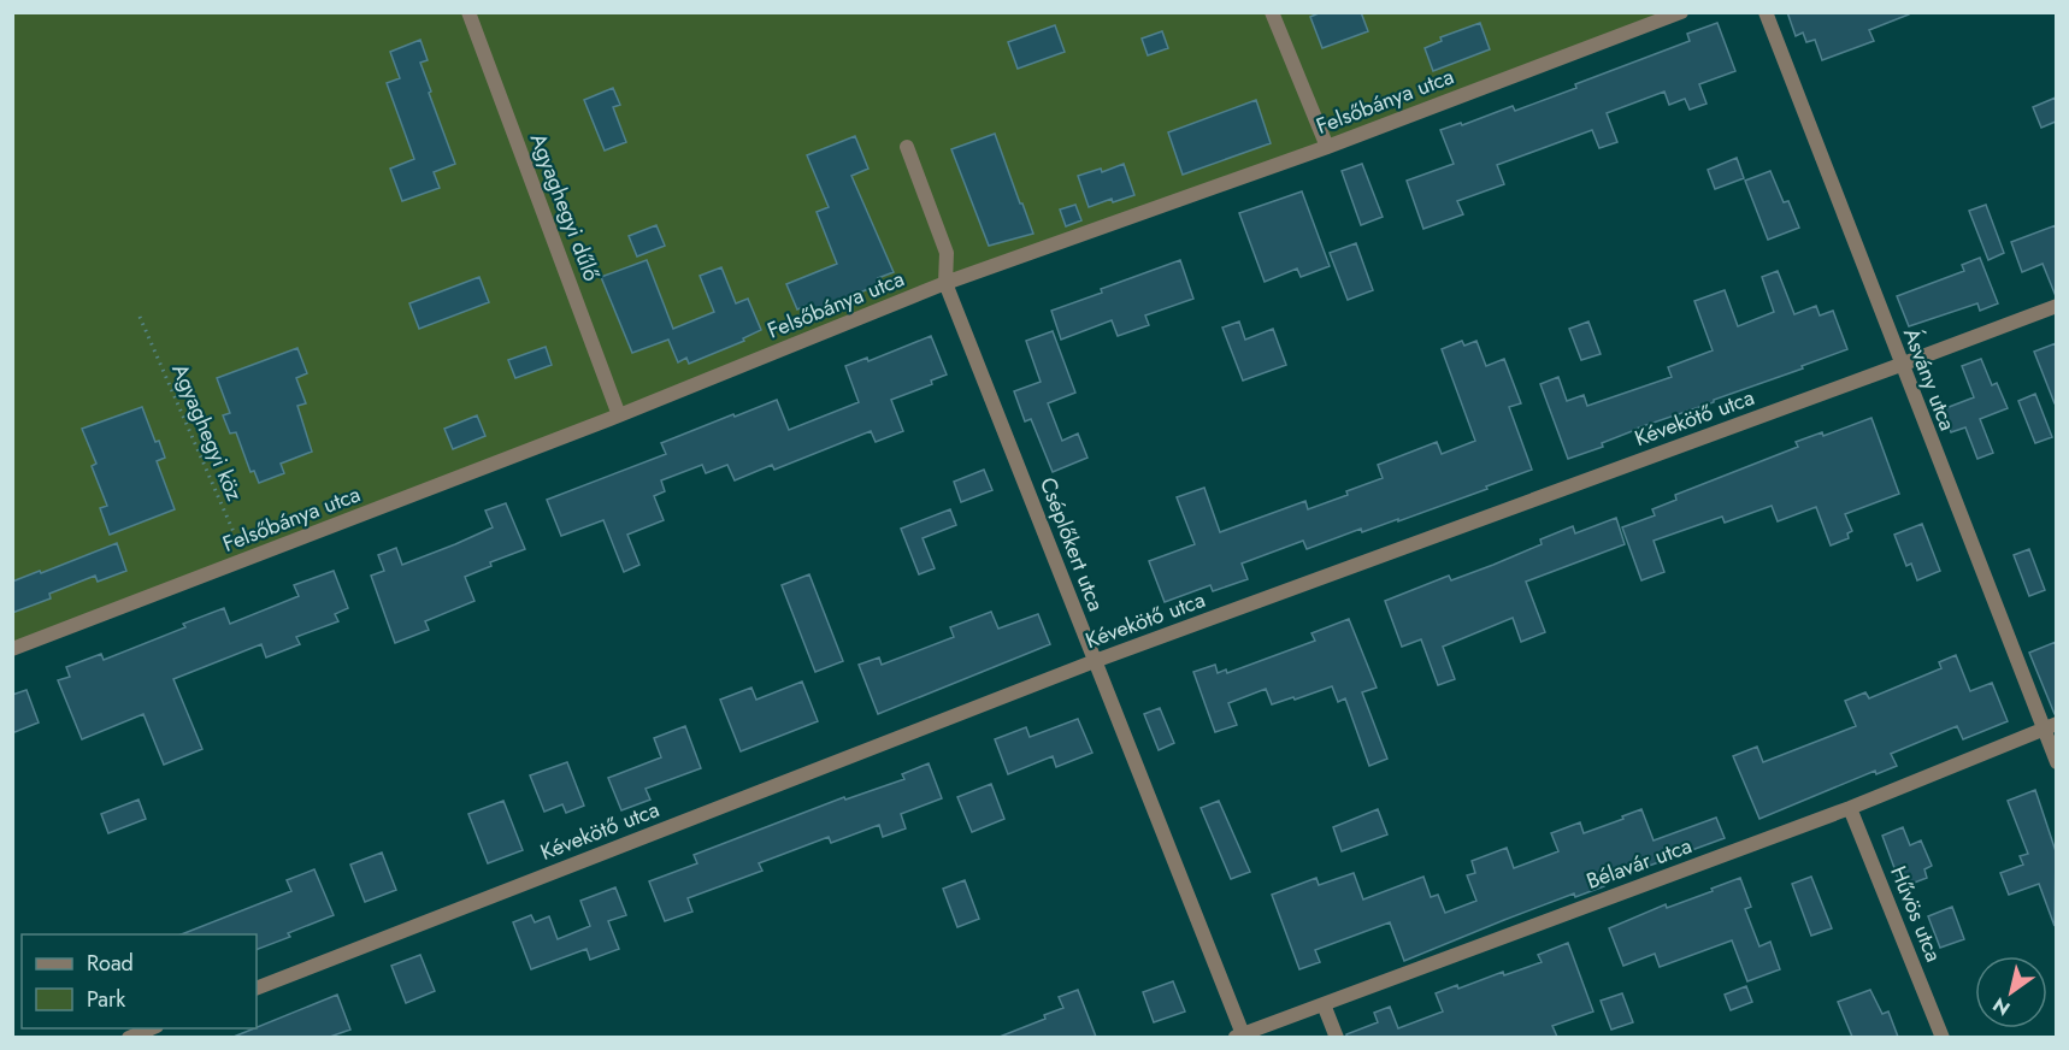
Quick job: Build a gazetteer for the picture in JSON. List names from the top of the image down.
{
  "streets": {
    "street": [
      "Felsőbánya utca",
      "Agyaghegyi dűlő",
      "Ásvány utca",
      "Kévekötő utca",
      "Cséplőkert utca",
      "Bélavár utca",
      "Hűvös utca"
    ],
    "path": ["Agyaghegyi köz"]
  },
  "crossings": [
    ["Felsőbánya utca", "Agyaghegyi dűlő"],
    ["Felsőbánya utca", "Agyaghegyi köz"],
    ["Felsőbánya utca", "Cséplőkert utca"],
    ["Ásvány utca", "Kévekötő utca"],
    ["Ásvány utca", "Bélavár utca"],
    ["Kévekötő utca", "Cséplőkert utca"],
    ["Cséplőkert utca", "Bélavár utca"],
    ["Bélavár utca", "Hűvös utca"]
  ],
  "legend": ["Road", "Park"],
  "north": "bottom left"
}
